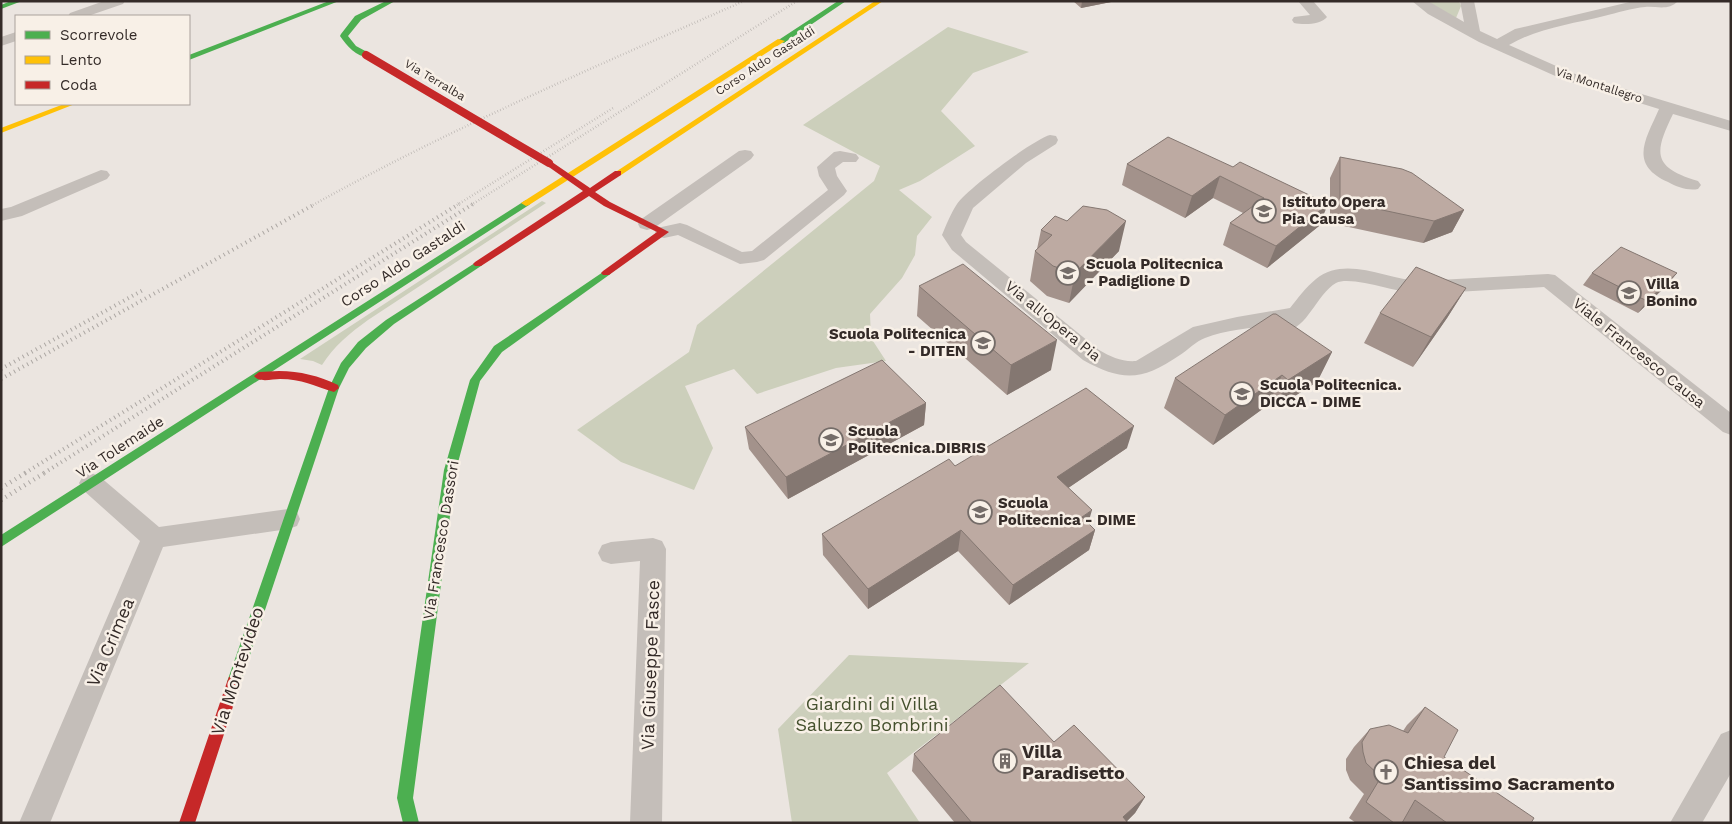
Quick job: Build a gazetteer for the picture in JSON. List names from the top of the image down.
{
  "streets": {
    "main road": [
      "Corso Aldo Gastaldi",
      "Via Terralba",
      "Via Tolemaide",
      "Via Francesco Dassori",
      "Via Montevideo"
    ],
    "street": [
      "Via Montallegro",
      "Via all'Opera Pia",
      "Viale Francesco Causa",
      "Via Crimea",
      "Via Giuseppe Fasce"
    ]
  },
  "crossings": [
    ["Corso Aldo Gastaldi", "Via Terralba"],
    ["Corso Aldo Gastaldi", "Via Tolemaide"],
    ["Corso Aldo Gastaldi", "Via Montevideo"],
    ["Via all'Opera Pia", "Viale Francesco Causa"]
  ],
  "parks": ["Giardini di Villa Saluzzo Bombrini"],
  "places": {
    "school or university": [
      "Istituto Opera Pia Causa",
      "Scuola Politecnica - Padiglione D",
      "Villa Bonino",
      "Scuola Politecnica - DITEN",
      "Scuola Politecnica. DICCA - DIME",
      "Scuola Politecnica.DIBRIS",
      "Scuola Politecnica - DIME"
    ],
    "building": ["Villa Paradisetto"],
    "church": ["Chiesa del Santissimo Sacramento"]
  },
  "legend": ["Scorrevole", "Lento", "Coda"]
}
